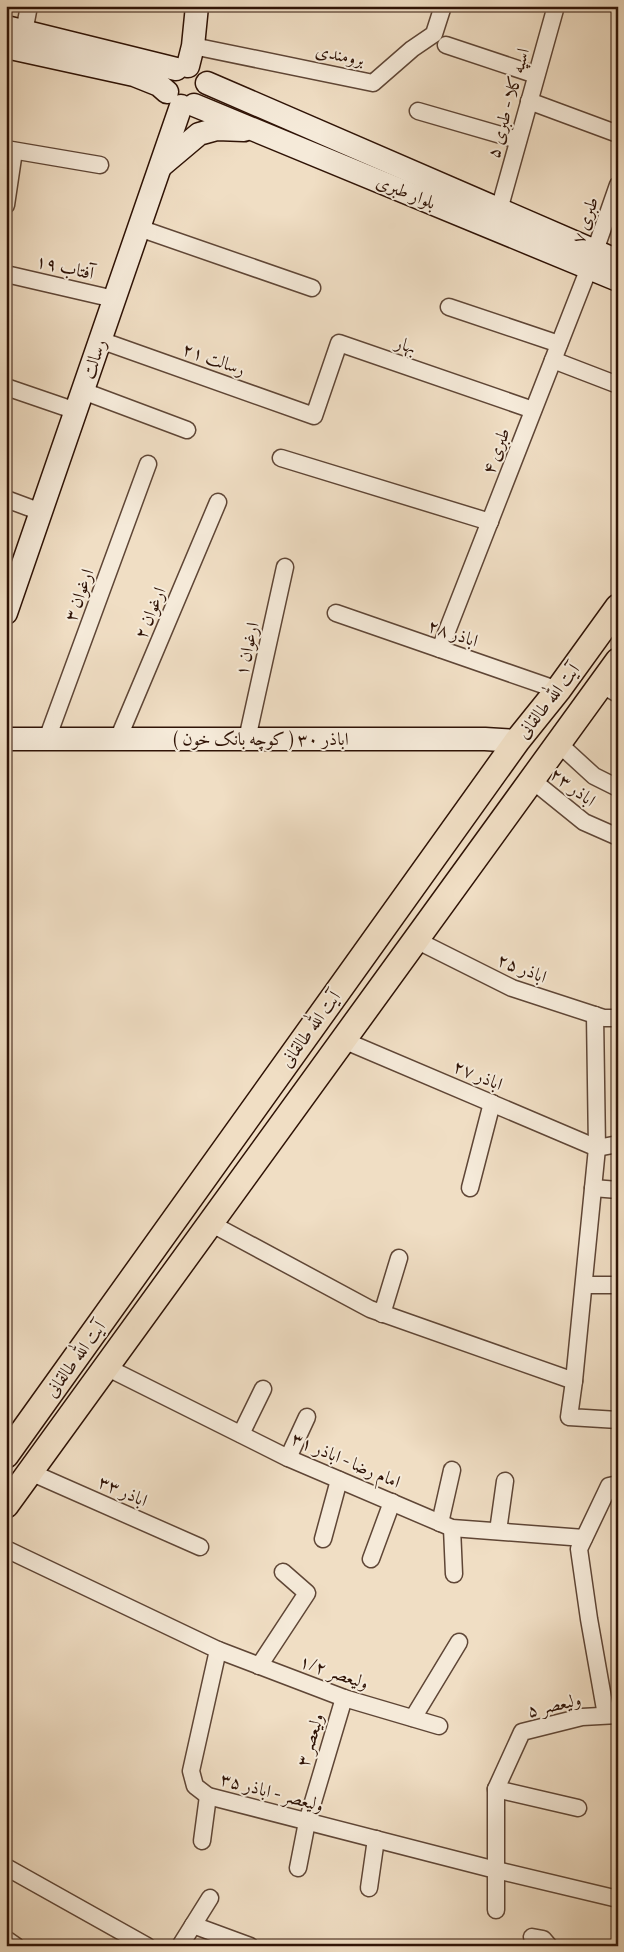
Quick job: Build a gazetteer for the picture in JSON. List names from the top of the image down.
{
  "streets": {
    "main road": [
      "بلوار طبری",
      "رسالت",
      "آیت الله طالقانی",
      "اباذر ۳۰ ( کوچه بانک خون )"
    ],
    "street": [
      "برومندی",
      "اسپه کلا - طبری ۵",
      "طبری ۷",
      "آفتاب ۱۹",
      "بهار",
      "رسالت ۲۱",
      "طبری ۴",
      "ارغوان ۳",
      "ارغوان ۲",
      "اباذر ۲۸",
      "ارغوان ۱",
      "اباذر ۲۳",
      "اباذر ۲۵",
      "اباذر ۲۷",
      "امام رضا - اباذر ۳۱",
      "اباذر ۳۳",
      "ولیعصر ۱/۲",
      "ولیعصر ۵",
      "ولیعصر ۳",
      "ولیعصر - اباذر ۳۵"
    ]
  },
  "crossings": [
    ["برومندی", "بلوار طبری"],
    ["برومندی", "رسالت"],
    ["اسپه کلا - طبری ۵", "بلوار طبری"],
    ["بلوار طبری", "طبری ۷"],
    ["بلوار طبری", "رسالت"],
    ["بلوار طبری", "طبری ۴"],
    ["طبری ۷", "طبری ۴"],
    ["آفتاب ۱۹", "رسالت"],
    ["بهار", "رسالت ۲۱"],
    ["بهار", "طبری ۴"],
    ["رسالت", "رسالت ۲۱"],
    ["طبری ۴", "اباذر ۲۸"],
    ["ارغوان ۳", "اباذر ۳۰ ( کوچه بانک خون )"],
    ["ارغوان ۲", "اباذر ۳۰ ( کوچه بانک خون )"],
    ["اباذر ۲۸", "آیت الله طالقانی"],
    ["ارغوان ۱", "اباذر ۳۰ ( کوچه بانک خون )"],
    ["آیت الله طالقانی", "اباذر ۳۰ ( کوچه بانک خون )"],
    ["آیت الله طالقانی", "اباذر ۲۳"],
    ["آیت الله طالقانی", "اباذر ۲۵"],
    ["آیت الله طالقانی", "اباذر ۲۷"],
    ["آیت الله طالقانی", "امام رضا - اباذر ۳۱"],
    ["آیت الله طالقانی", "اباذر ۳۳"],
    ["ولیعصر ۱/۲", "ولیعصر ۳"],
    ["ولیعصر ۱/۲", "ولیعصر - اباذر ۳۵"],
    ["ولیعصر ۵", "ولیعصر - اباذر ۳۵"],
    ["ولیعصر ۳", "ولیعصر - اباذر ۳۵"]
  ]
}
